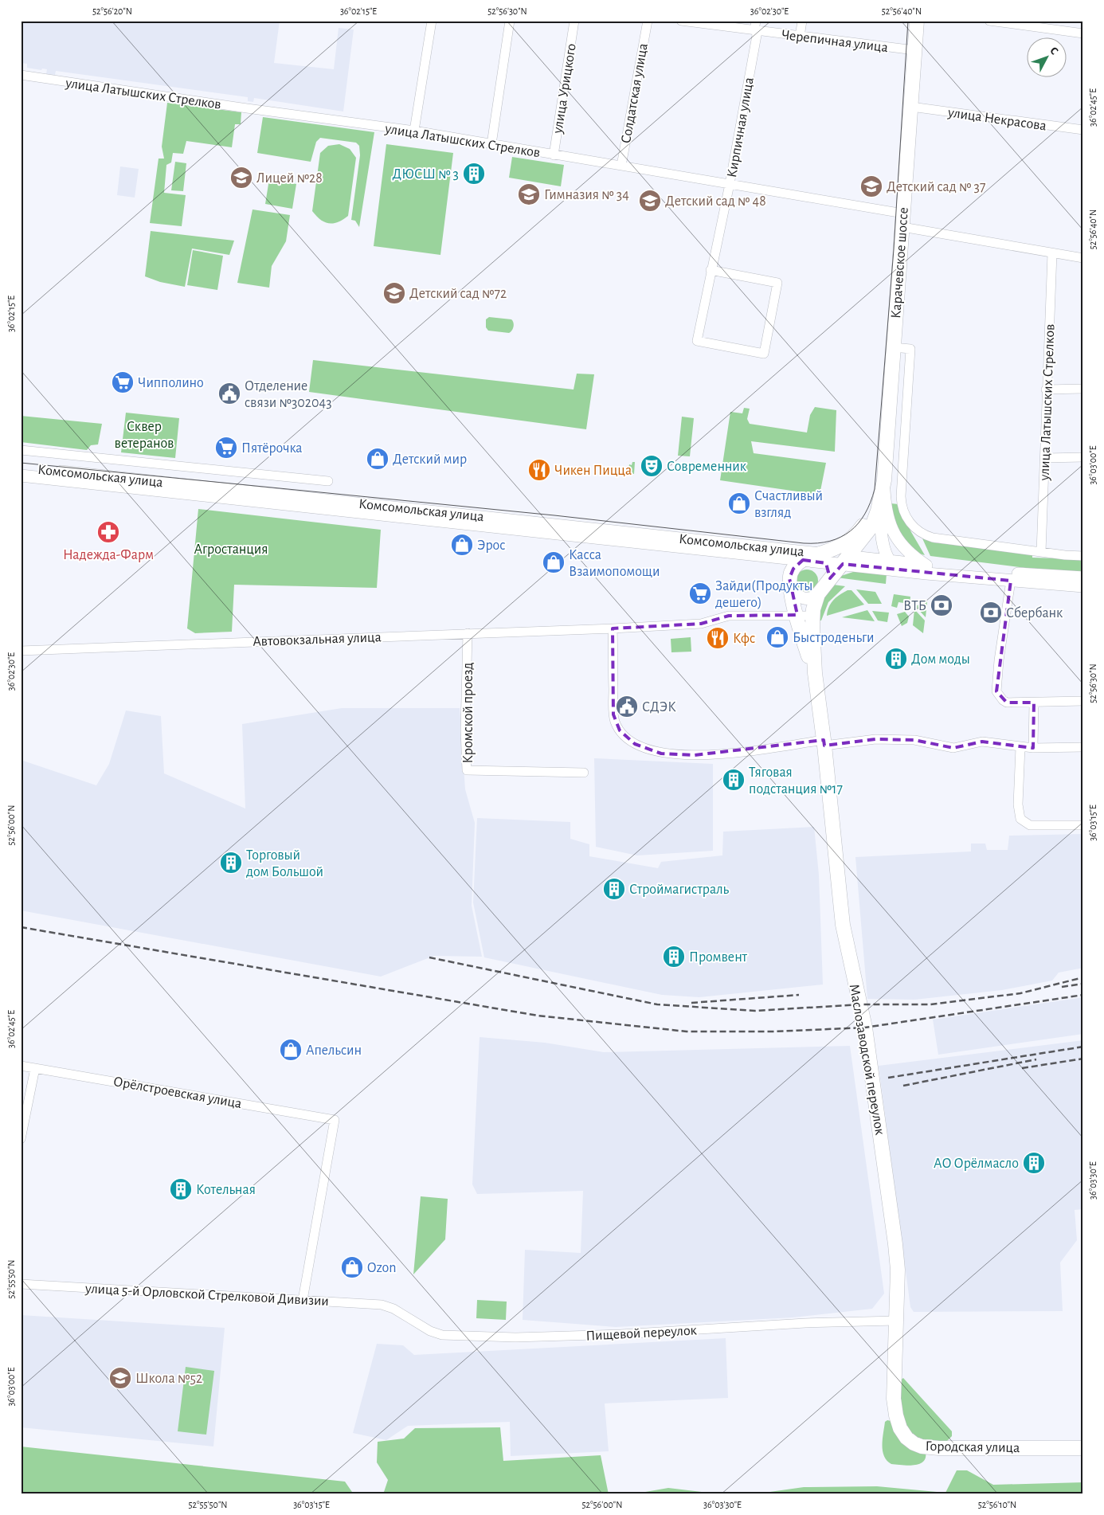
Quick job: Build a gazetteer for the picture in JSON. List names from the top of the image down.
{
  "streets": {
    "highway": [
      "Карачевское шоссе",
      "Комсомольская улица",
      "Маслозаводской переулок",
      "Городская улица"
    ],
    "street": [
      "Черепичная улица",
      "улица Урицкого",
      "улица Латышских Стрелков",
      "Солдатская улица",
      "улица Некрасова",
      "Кирпичная улица",
      "Автовокзальная улица",
      "Кромской проезд",
      "Орёлстроевская улица",
      "улица 5-й Орловской Стрелковой Дивизии",
      "Пищевой переулок"
    ]
  },
  "crossings": [
    ["Черепичная улица", "Кирпичная улица"],
    ["Черепичная улица", "Карачевское шоссе"],
    ["улица Урицкого", "улица Латышских Стрелков"],
    ["улица Латышских Стрелков", "Солдатская улица"],
    ["улица Латышских Стрелков", "Кирпичная улица"],
    ["улица Латышских Стрелков", "Карачевское шоссе"],
    ["улица Некрасова", "Карачевское шоссе"],
    ["Комсомольская улица", "Маслозаводской переулок"],
    ["Автовокзальная улица", "Кромской проезд"],
    ["Автовокзальная улица", "Маслозаводской переулок"],
    ["Маслозаводской переулок", "Пищевой переулок"],
    ["Маслозаводской переулок", "Городская улица"],
    ["Орёлстроевская улица", "улица 5-й Орловской Стрелковой Дивизии"],
    ["улица 5-й Орловской Стрелковой Дивизии", "Пищевой переулок"]
  ],
  "parks": ["Сквер ветеранов", "Агростанция"],
  "places": {
    "building": [
      "ДЮСШ № 3",
      "Дом моды",
      "Тяговая подстанция №17",
      "Торговый дом Большой",
      "Строймагистраль",
      "Промвент",
      "АО Орёлмасло",
      "Котельная"
    ],
    "school or university": [
      "Лицей №28",
      "Детский сад № 37",
      "Гимназия № 34",
      "Детский сад № 48",
      "Детский сад №72",
      "Школа №52"
    ],
    "supermarket": ["Чипполино", "Пятёрочка", "Зайди(Продукты дешего)"],
    "public building": ["Отделение связи №302043", "СДЭК"],
    "shop": [
      "Детский мир",
      "Счастливый взгляд",
      "Эрос",
      "Касса Взаимопомощи",
      "Быстроденьги",
      "Апельсин",
      "Ozon"
    ],
    "theatre": ["Современник"],
    "restaurant": ["Чикен Пицца", "Кфс"],
    "pharmacy": ["Надежда-Фарм"],
    "bank": ["ВТБ", "Сбербанк"]
  },
  "north": "top right",
  "coordinates": [
    "52°56'20\"N",
    "36°02'15\"E",
    "52°56'30\"N",
    "36°02'30\"E",
    "52°56'40\"N",
    "36°02'45\"E",
    "36°03'00\"E",
    "36°03'15\"E",
    "52°56'00\"N",
    "36°03'30\"E",
    "52°55'50\"N",
    "52°56'10\"N"
  ]
}
